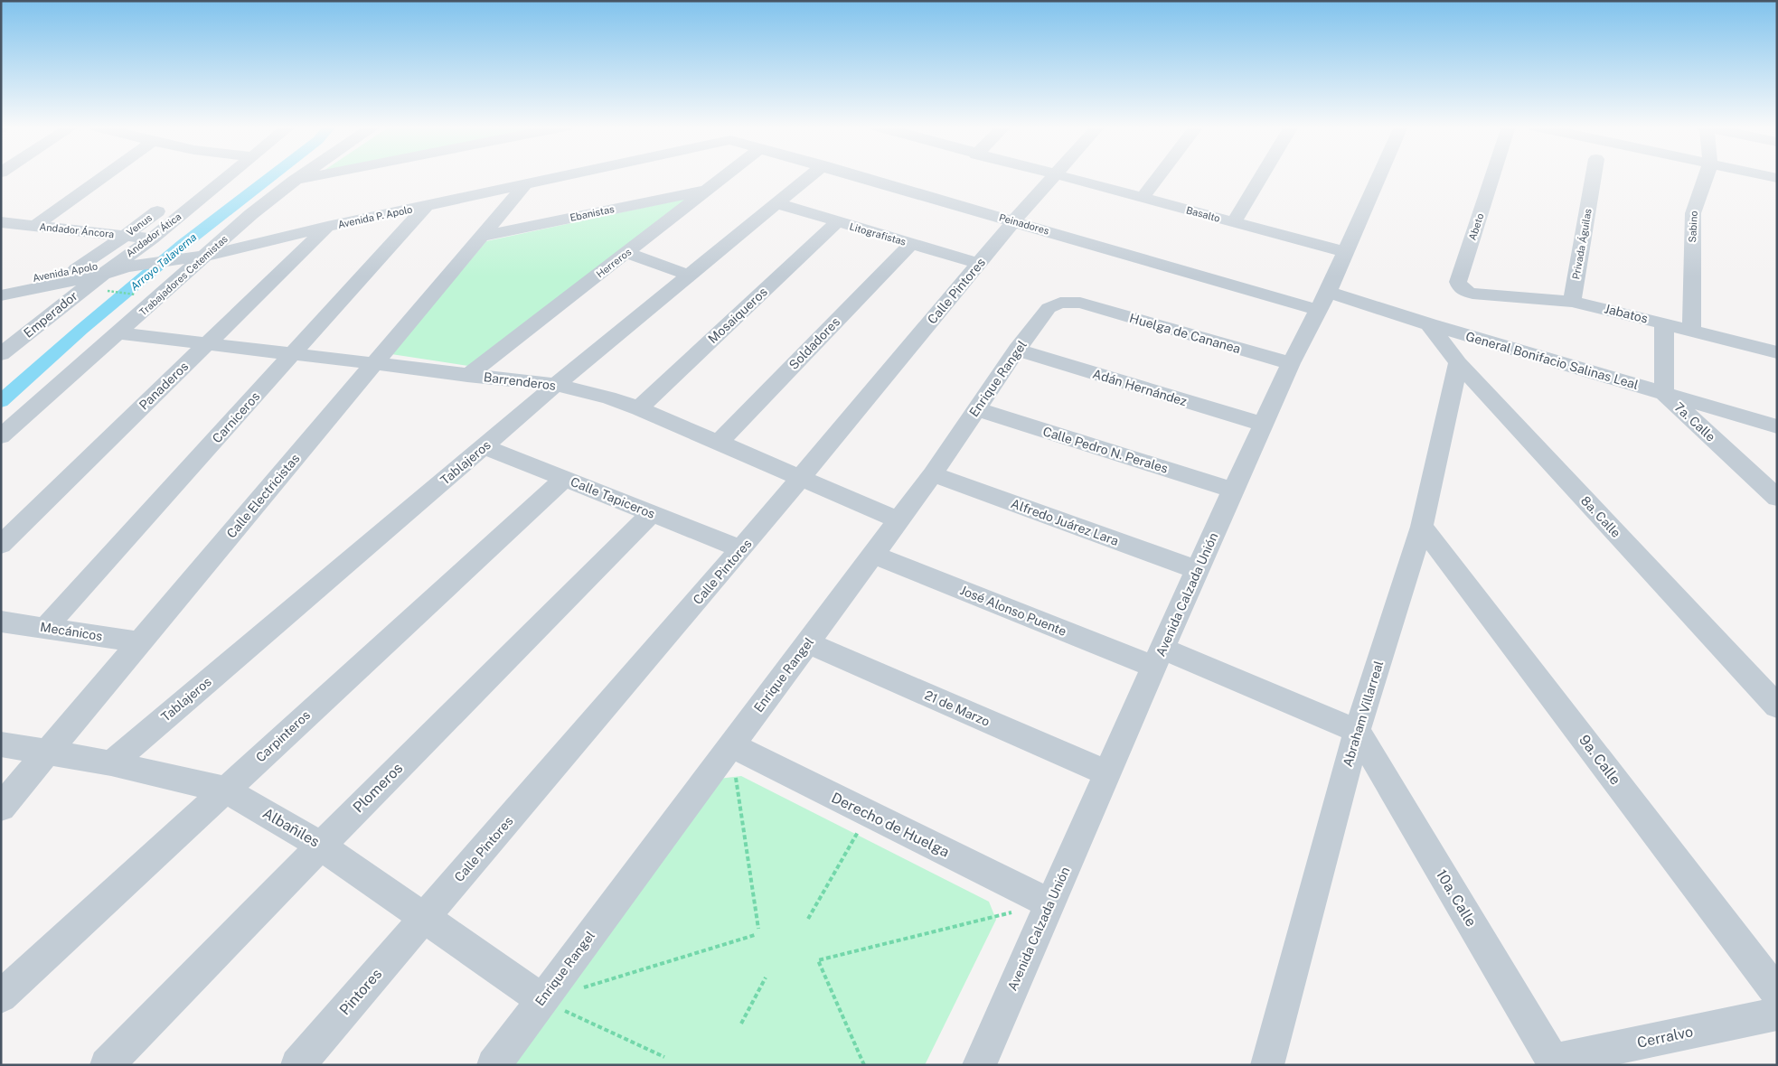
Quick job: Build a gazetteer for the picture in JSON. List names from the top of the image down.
{
  "streets": {
    "street": [
      "Ebanistas",
      "Basalto",
      "Avenida P. Apolo",
      "Peinadores",
      "Venus",
      "Abeto",
      "Sabino",
      "Andador Áncora",
      "Litografistas",
      "Andador Ática",
      "Privada Águilas",
      "Herreros",
      "Avenida Apolo",
      "Trabajadores Cetemistas",
      "Calle Pintores",
      "Jabatos",
      "Emperador",
      "Mosaiqueros",
      "Huelga de Cananea",
      "Soldadores",
      "General Bonifacio Salinas Leal",
      "Enrique Rangel",
      "Barrenderos",
      "Panaderos",
      "Adán Hernández",
      "Carniceros",
      "7a. Calle",
      "Calle Pedro N. Perales",
      "Tablajeros",
      "Calle Electricistas",
      "Calle Tapiceros",
      "8a. Calle",
      "Alfredo Juárez Lara",
      "Avenida Calzada Unión",
      "José Alonso Puente",
      "Mecánicos",
      "21 de Marzo",
      "Abraham Villarreal",
      "Carpinteros",
      "9a. Calle",
      "Plomeros",
      "Derecho de Huelga",
      "Albañiles",
      "10a. Calle",
      "Pintores",
      "Cerralvo"
    ]
  },
  "crossings": [
    ["Ebanistas", "Herreros"],
    ["Ebanistas", "Calle Electricistas"],
    ["Basalto", "Avenida Calzada Unión"],
    ["Avenida P. Apolo", "Avenida Apolo"],
    ["Avenida P. Apolo", "Trabajadores Cetemistas"],
    ["Avenida P. Apolo", "Panaderos"],
    ["Avenida P. Apolo", "Carniceros"],
    ["Avenida P. Apolo", "Calle Electricistas"],
    ["Peinadores", "Calle Pintores"],
    ["Peinadores", "General Bonifacio Salinas Leal"],
    ["Peinadores", "Avenida Calzada Unión"],
    ["Venus", "Andador Áncora"],
    ["Venus", "Avenida Apolo"],
    ["Abeto", "Jabatos"],
    ["Sabino", "Jabatos"],
    ["Andador Áncora", "Andador Ática"],
    ["Litografistas", "Calle Pintores"],
    ["Litografistas", "Mosaiqueros"],
    ["Litografistas", "Soldadores"],
    ["Litografistas", "Tablajeros"],
    ["Andador Ática", "Avenida Apolo"],
    ["Privada Águilas", "Jabatos"],
    ["Herreros", "Barrenderos"],
    ["Avenida Apolo", "Trabajadores Cetemistas"],
    ["Avenida Apolo", "Emperador"],
    ["Trabajadores Cetemistas", "Barrenderos"],
    ["Calle Pintores", "Barrenderos"],
    ["Calle Pintores", "Calle Tapiceros"],
    ["Calle Pintores", "Albañiles"],
    ["Calle Pintores", "Pintores"],
    ["Jabatos", "7a. Calle"],
    ["Mosaiqueros", "Barrenderos"],
    ["Huelga de Cananea", "Enrique Rangel"],
    ["Huelga de Cananea", "Avenida Calzada Unión"],
    ["Soldadores", "Barrenderos"],
    ["General Bonifacio Salinas Leal", "7a. Calle"],
    ["General Bonifacio Salinas Leal", "8a. Calle"],
    ["General Bonifacio Salinas Leal", "Avenida Calzada Unión"],
    ["Enrique Rangel", "Barrenderos"],
    ["Enrique Rangel", "Adán Hernández"],
    ["Enrique Rangel", "Calle Pedro N. Perales"],
    ["Enrique Rangel", "Alfredo Juárez Lara"],
    ["Enrique Rangel", "José Alonso Puente"],
    ["Enrique Rangel", "21 de Marzo"],
    ["Enrique Rangel", "Derecho de Huelga"],
    ["Enrique Rangel", "Albañiles"],
    ["Barrenderos", "Panaderos"],
    ["Barrenderos", "Carniceros"],
    ["Barrenderos", "Tablajeros"],
    ["Barrenderos", "Calle Electricistas"],
    ["Adán Hernández", "Avenida Calzada Unión"],
    ["Carniceros", "Mecánicos"],
    ["Calle Pedro N. Perales", "Avenida Calzada Unión"],
    ["Tablajeros", "Calle Tapiceros"],
    ["Tablajeros", "Albañiles"],
    ["Calle Electricistas", "Mecánicos"],
    ["Calle Electricistas", "Albañiles"],
    ["Calle Tapiceros", "Carpinteros"],
    ["Calle Tapiceros", "Plomeros"],
    ["8a. Calle", "Abraham Villarreal"],
    ["Alfredo Juárez Lara", "Avenida Calzada Unión"],
    ["Avenida Calzada Unión", "José Alonso Puente"],
    ["Avenida Calzada Unión", "21 de Marzo"],
    ["Avenida Calzada Unión", "Derecho de Huelga"],
    ["José Alonso Puente", "Abraham Villarreal"],
    ["José Alonso Puente", "10a. Calle"],
    ["Abraham Villarreal", "9a. Calle"],
    ["Abraham Villarreal", "10a. Calle"],
    ["Carpinteros", "Albañiles"],
    ["Plomeros", "Albañiles"],
    ["Albañiles", "Pintores"],
    ["10a. Calle", "Cerralvo"]
  ],
  "water": ["Arroyo Talaverna"]
}
